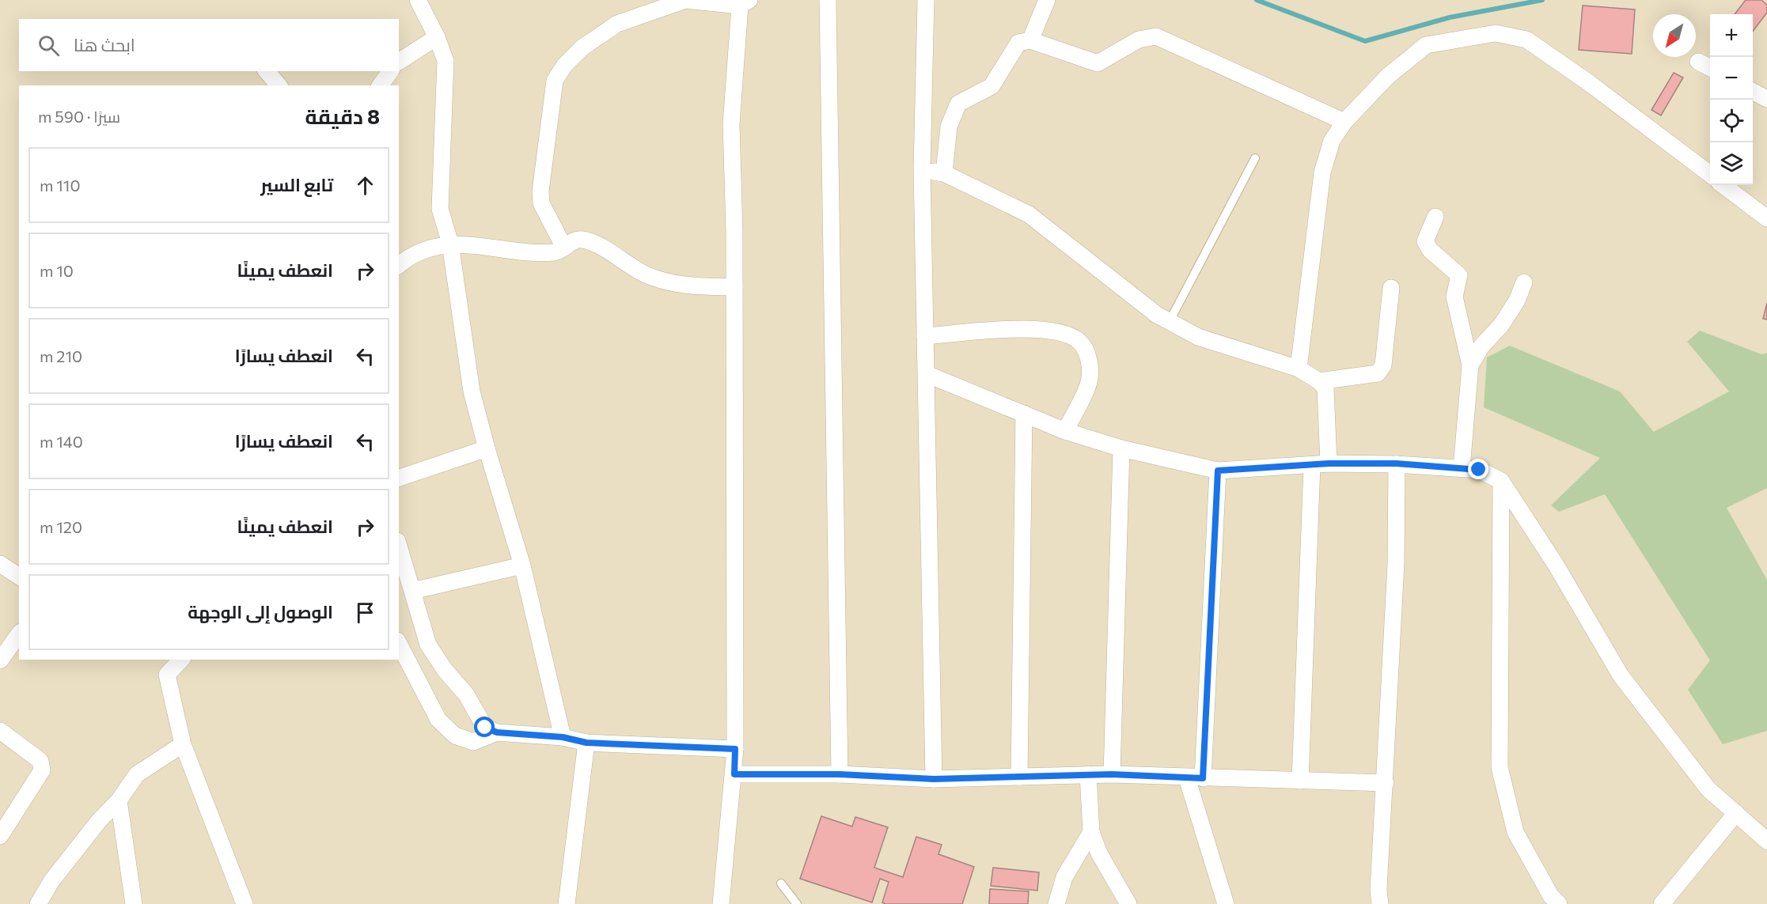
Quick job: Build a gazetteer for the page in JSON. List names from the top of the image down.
{
  "north": "bottom left",
  "page": {
    "map_buttons": ["+", "−"],
    "search": "ابحث هنا",
    "heading": ["8 دقيقة", "سيرًا · 590 m"],
    "list": [
      ["تابع السير", "110 m"],
      ["انعطف يمينًا", "10 m"],
      ["انعطف يسارًا", "210 m"],
      ["انعطف يسارًا", "140 m"],
      ["انعطف يمينًا", "120 m"],
      "الوصول إلى الوجهة"
    ]
  }
}
